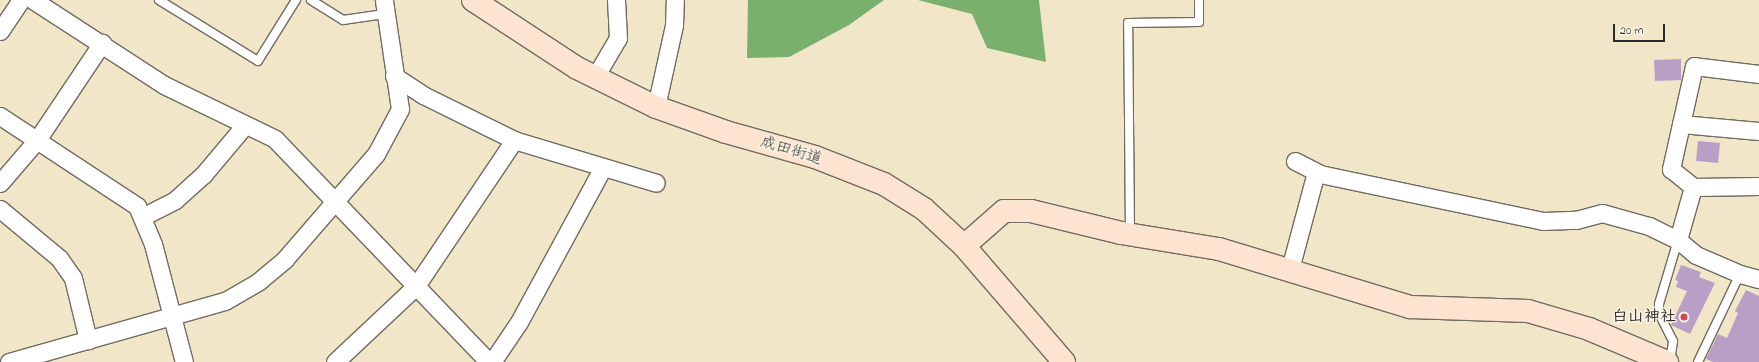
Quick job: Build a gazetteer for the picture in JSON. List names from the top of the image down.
{
  "streets": {
    "street": ["成田街道"]
  },
  "places": ["白山神社"],
  "scale_bar": "20 m"
}
